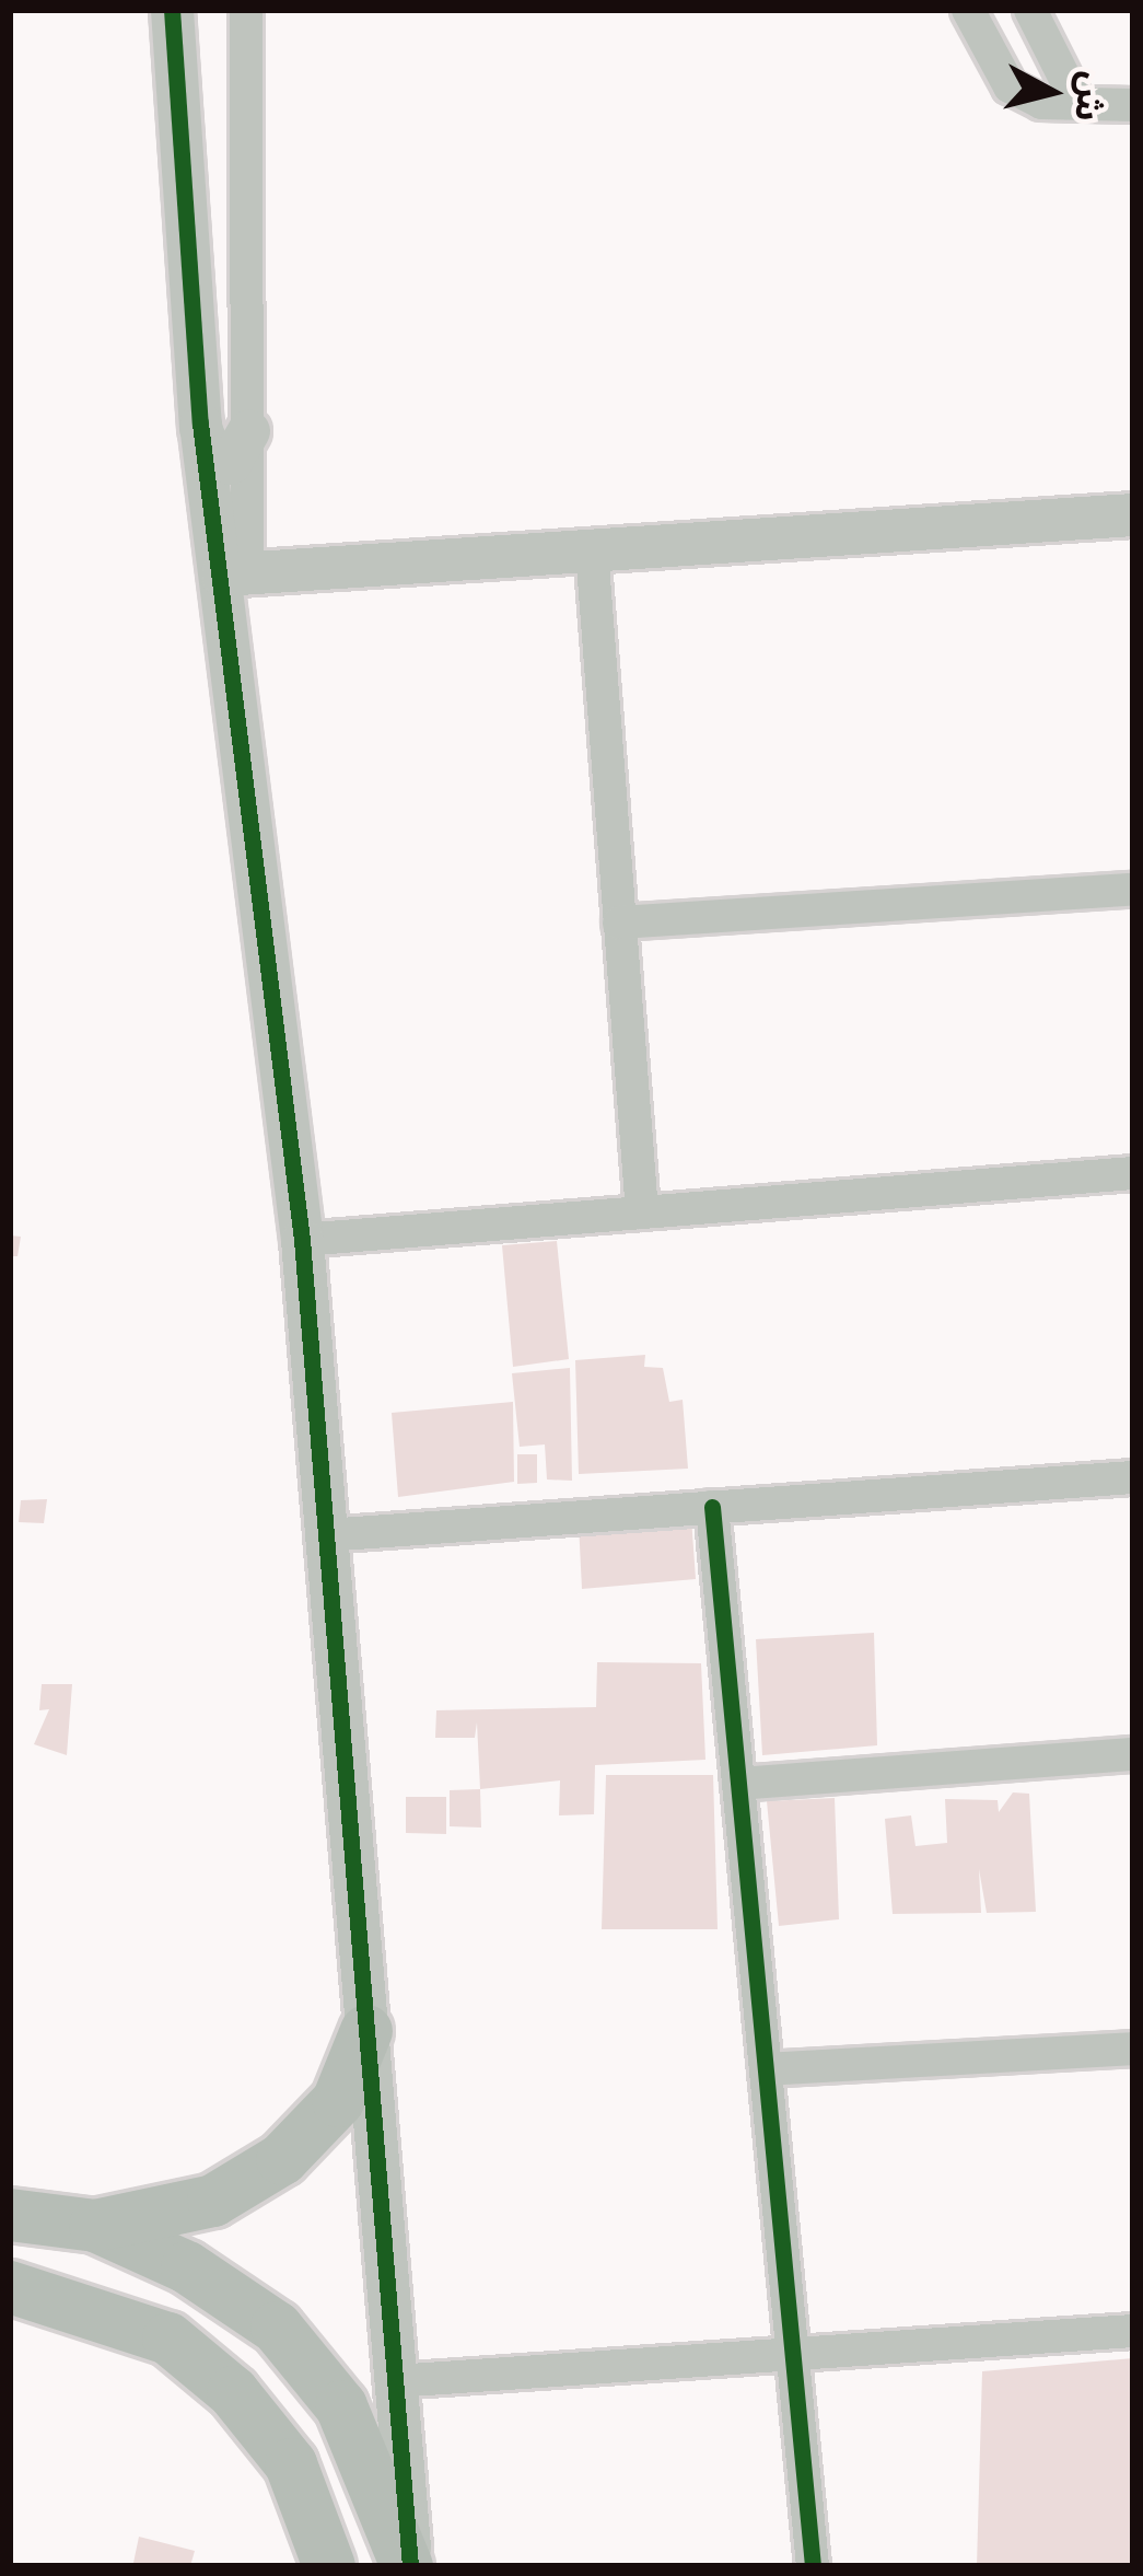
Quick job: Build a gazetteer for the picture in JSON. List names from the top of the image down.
{
  "north": "right"
}
